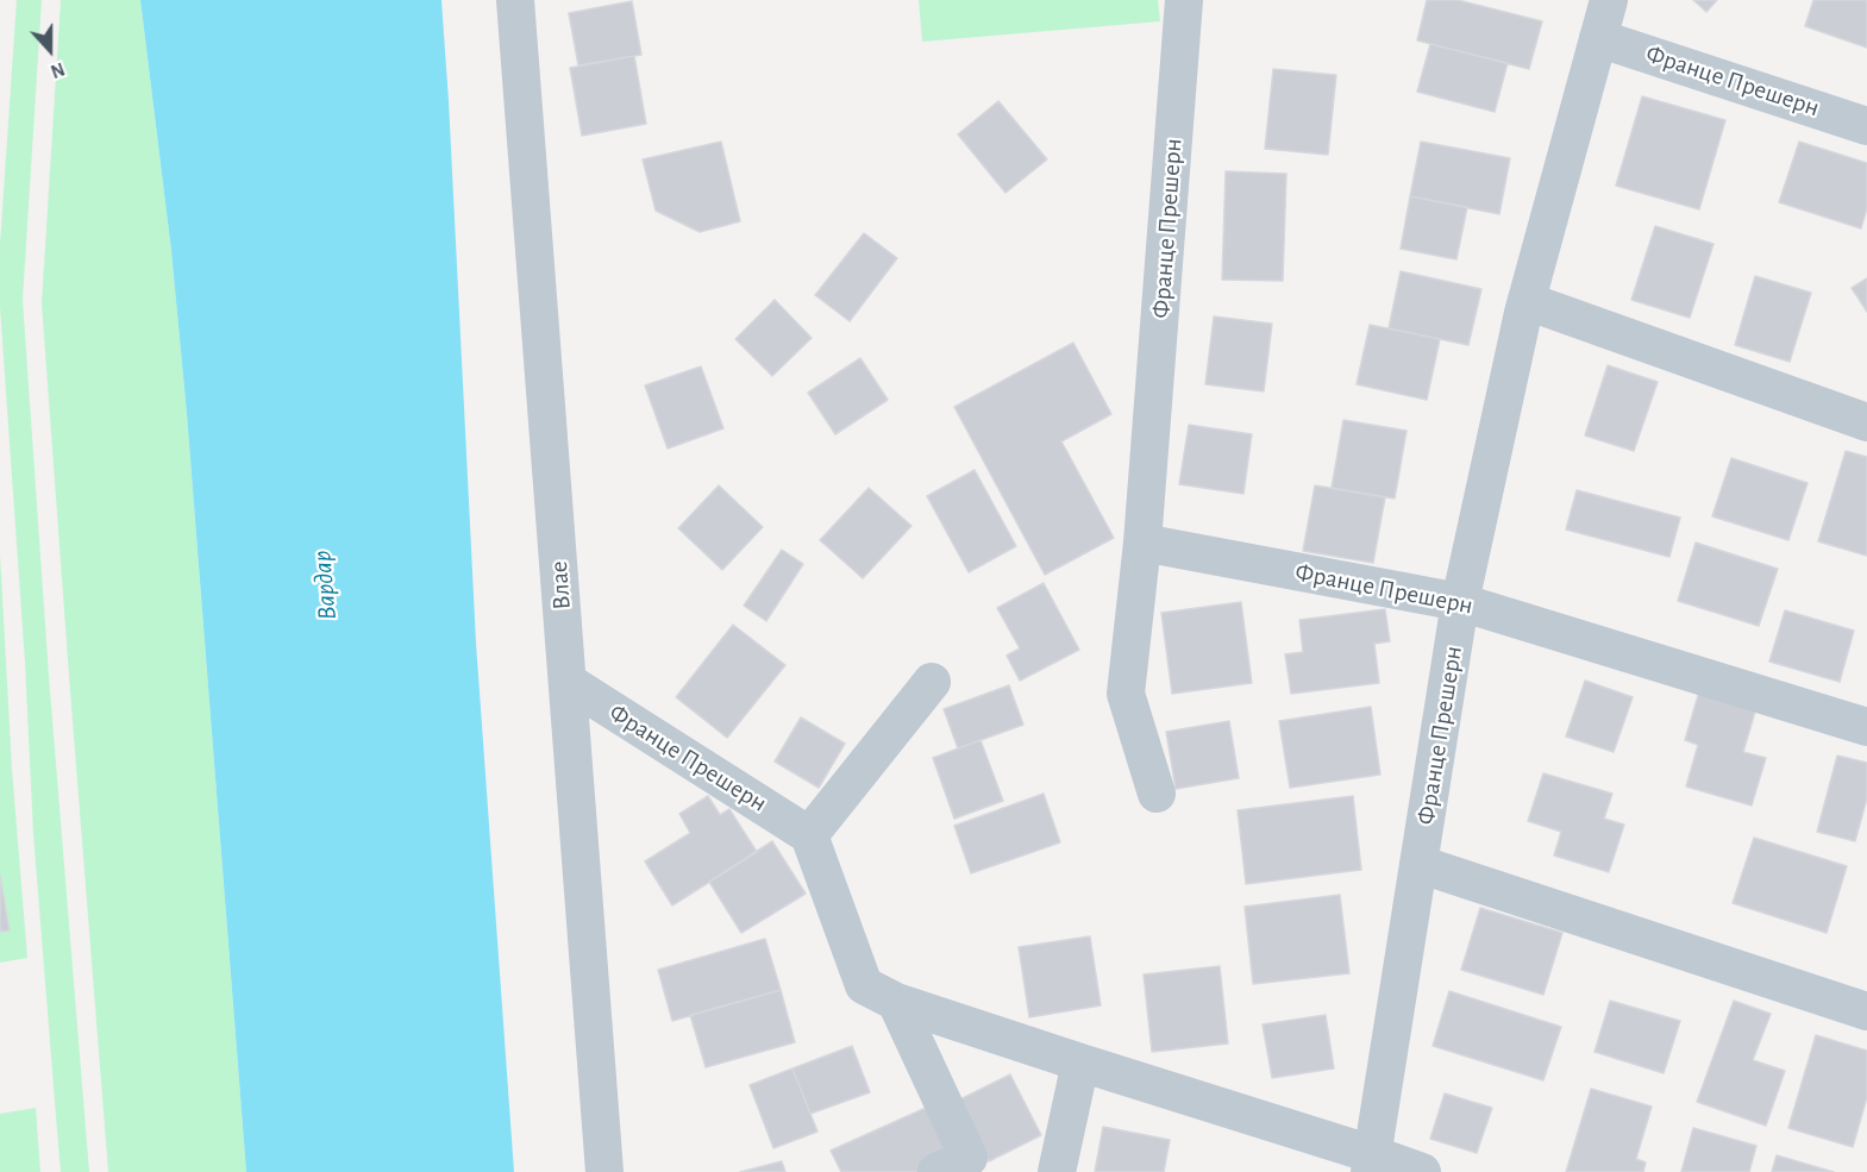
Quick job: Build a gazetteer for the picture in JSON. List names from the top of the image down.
{
  "streets": {
    "street": ["Францe Прешерн", "Влае", "Франце Прешерн"]
  },
  "crossings": [
    ["Францe Прешерн", "Франце Прешерн"],
    ["Влае", "Франце Прешерн"]
  ],
  "water": ["Вардар"],
  "north": "bottom"
}
